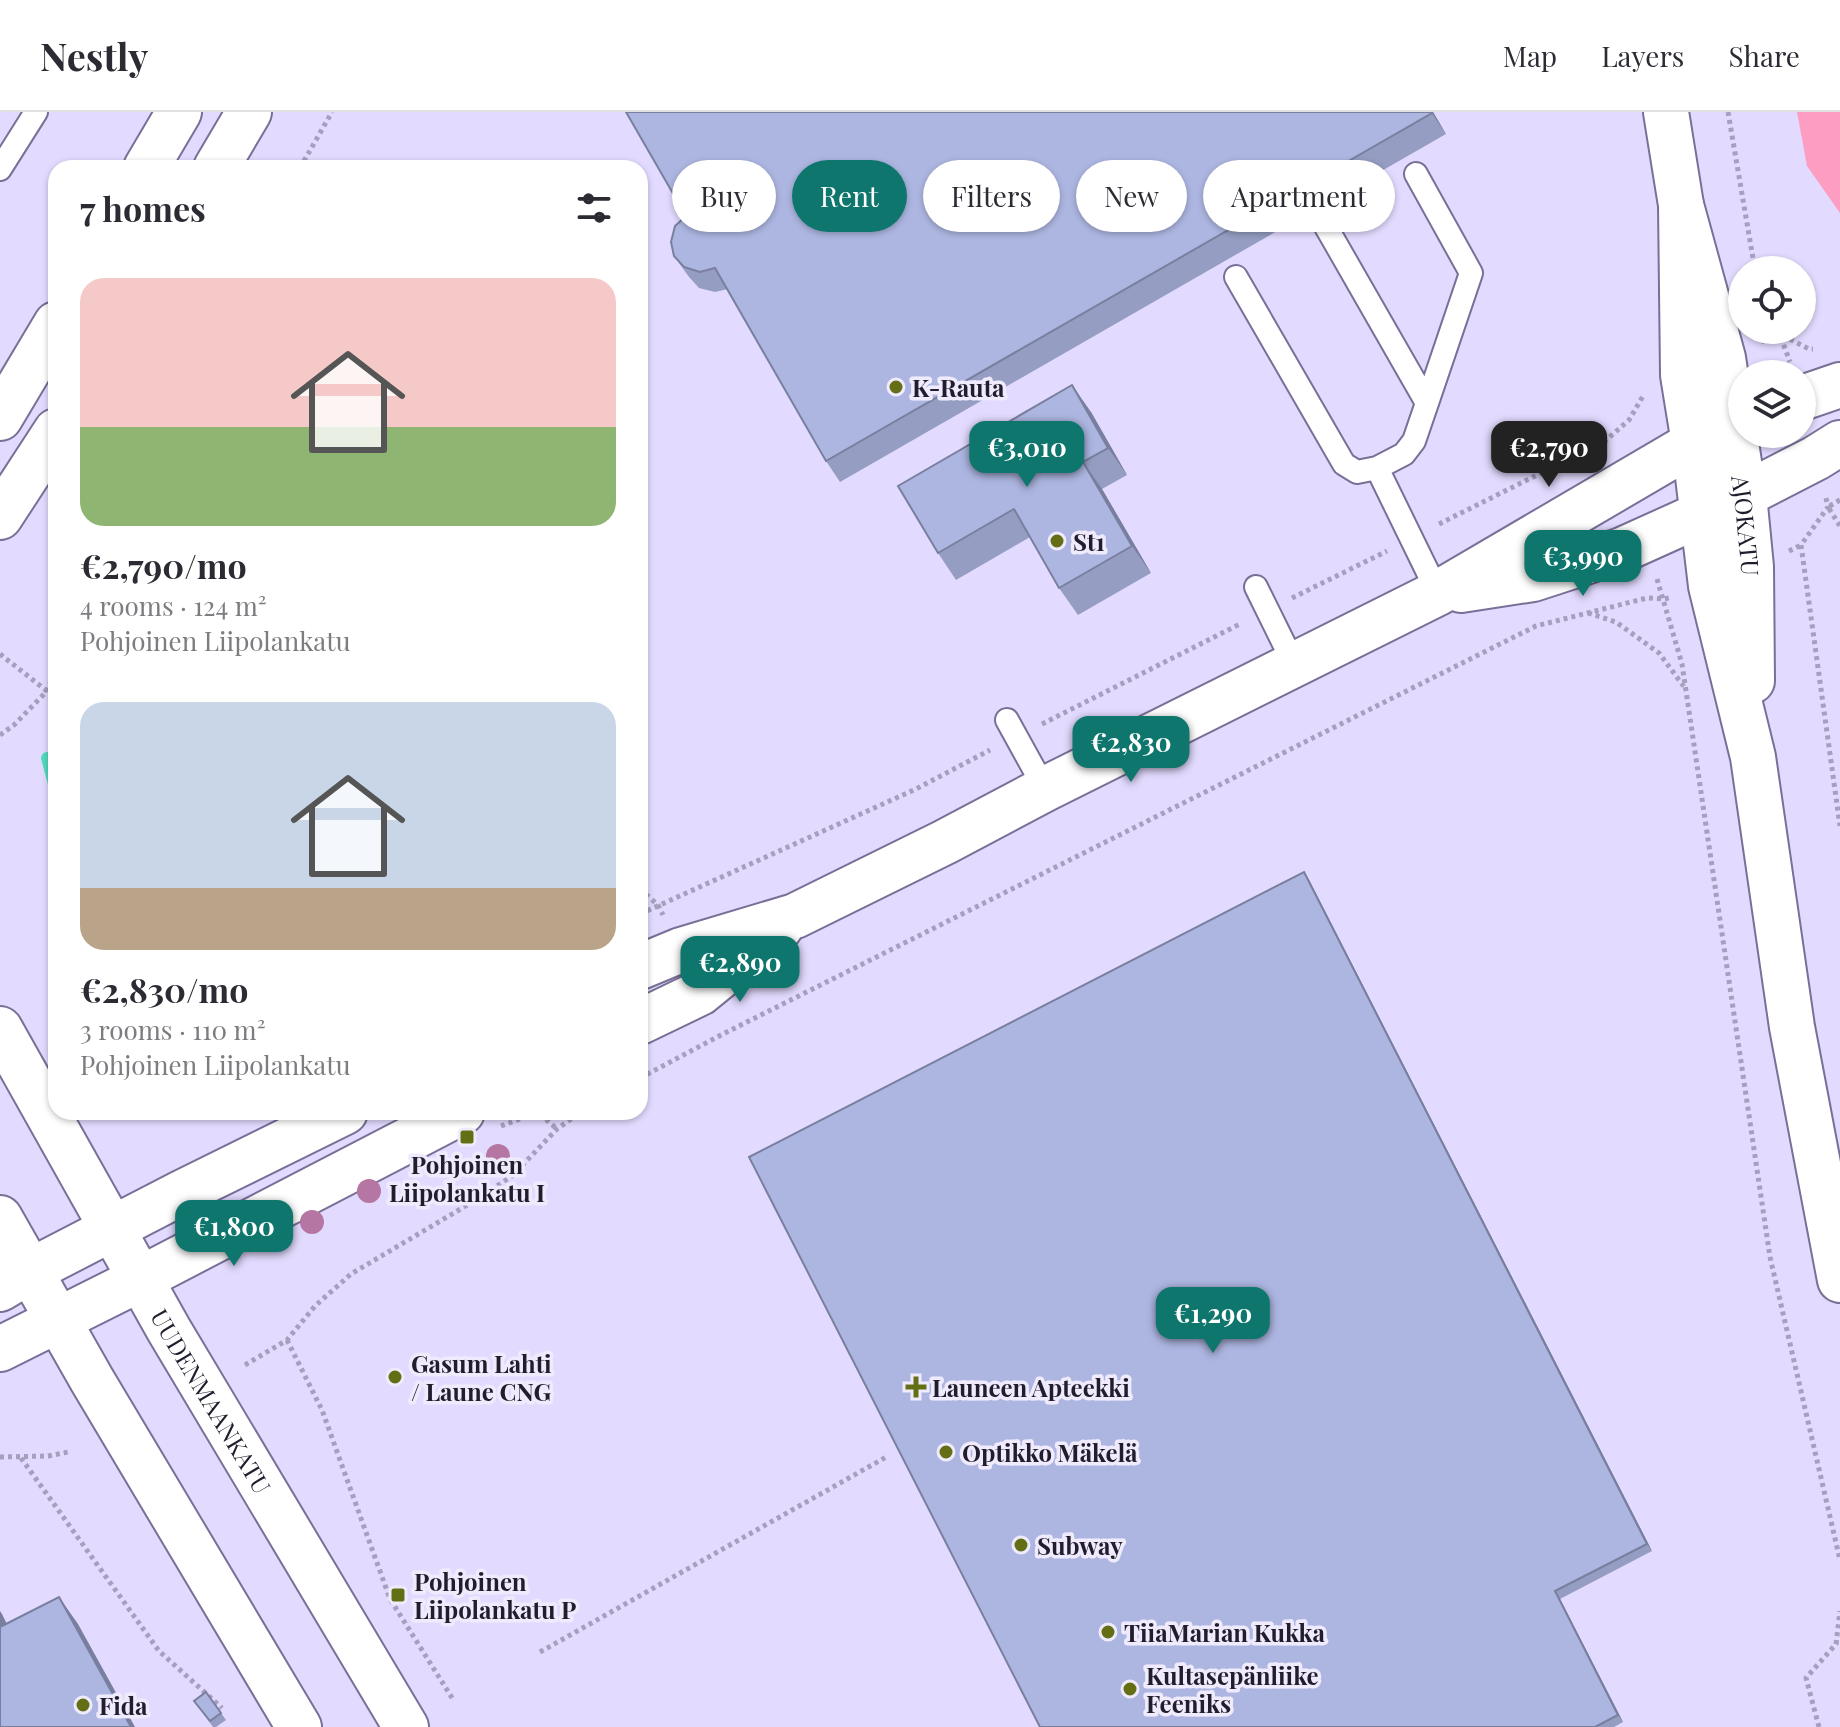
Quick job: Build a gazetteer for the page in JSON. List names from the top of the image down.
{
  "streets": {
    "street": ["AJOKATU", "UUDENMAANKATU"]
  },
  "places": {
    "other": [
      "K-Rauta",
      "St1",
      "Gasum Lahti / Laune CNG",
      "Optikko Mäkelä",
      "Subway",
      "TiiaMarian Kukka",
      "Kultasepänliike Feeniks",
      "Fida"
    ],
    "transit": ["Pohjoinen Liipolankatu I", "Pohjoinen Liipolankatu P"],
    "health": ["Launeen Apteekki"]
  },
  "page": {
    "header": "Nestly",
    "nav": ["Map", "Layers", "Share"],
    "chip": [
      "Buy",
      "Rent",
      "Filters",
      "New",
      "Apartment"
    ],
    "heading": "7 homes",
    "list": [
      {
        "name": "€2,790/mo",
        "note": "4 rooms · 124 m² · Pohjoinen Liipolankatu"
      },
      {
        "name": "€2,830/mo",
        "note": "3 rooms · 110 m² · Pohjoinen Liipolankatu"
      }
    ],
    "price": [
      "€3,010",
      "€2,790",
      "€3,990",
      "€2,830",
      "€2,890",
      "€1,800",
      "€1,290"
    ]
  }
}
